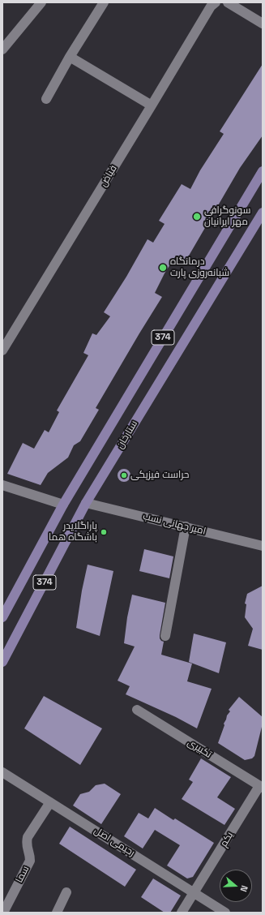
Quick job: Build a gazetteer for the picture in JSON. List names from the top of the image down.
{
  "streets": {
    "main road": ["374", "ستارخان"],
    "street": [
      "فیاض",
      "امیر جهانی نسب",
      "تکبیری",
      "یکم",
      "رحیمی اصل",
      "سما"
    ]
  },
  "crossings": [
    ["ستارخان", "امیر جهانی نسب"],
    ["تکبیری", "یکم"],
    ["یکم", "رحیمی اصل"],
    ["رحیمی اصل", "سما"]
  ],
  "places": [
    "سونوگرافی مهر ایرانیان",
    "درمانگاه شبانه‌روزی پارت",
    "حراست فیزیکی",
    "پاراگلایدر باشگاه هما"
  ],
  "north": "right"
}
